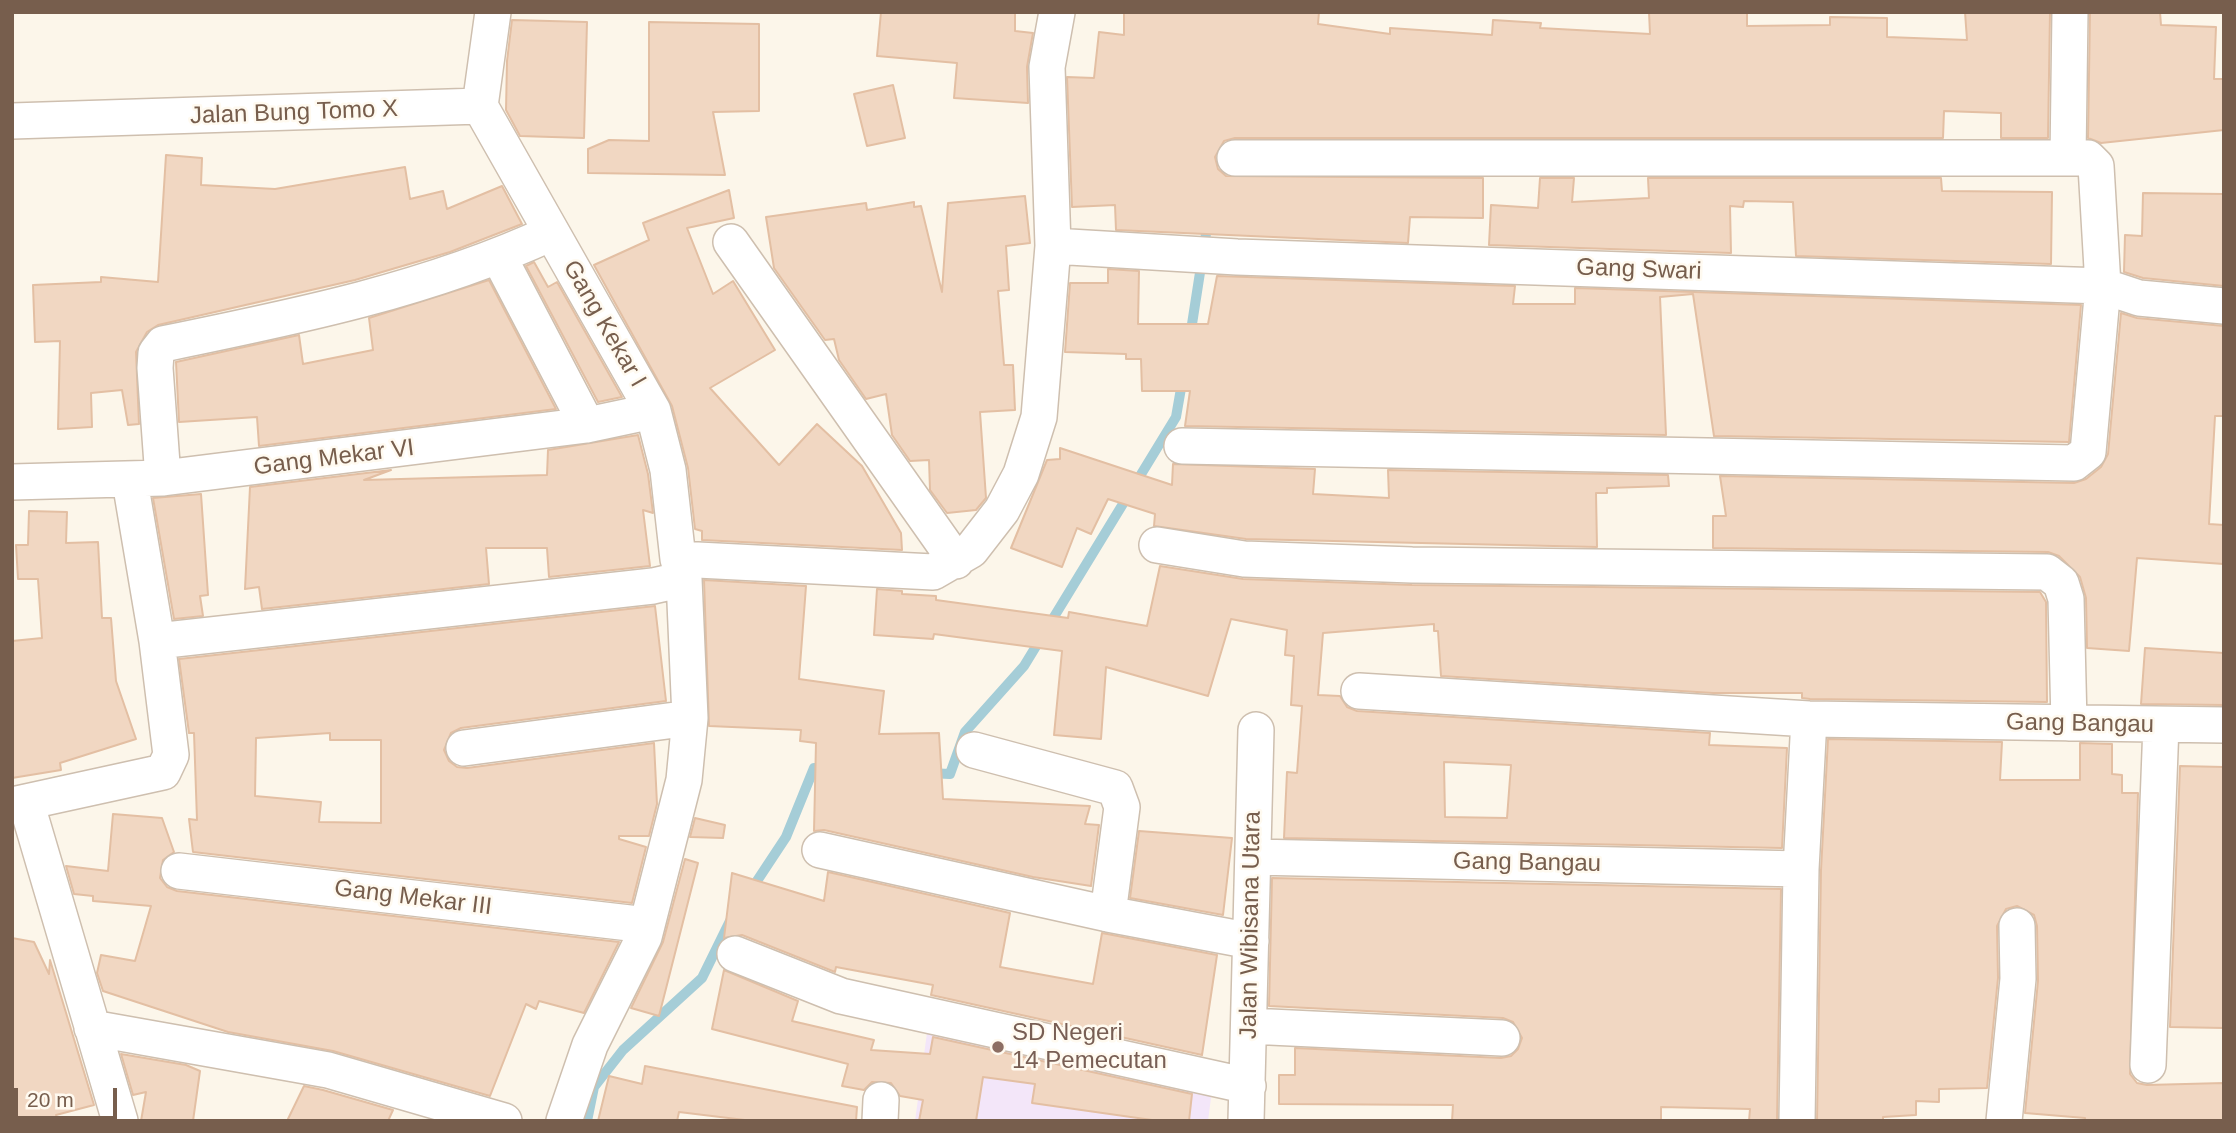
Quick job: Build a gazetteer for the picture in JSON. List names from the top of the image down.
{
  "streets": {
    "street": [
      "Jalan Bung Tomo X",
      "Gang Swari",
      "Gang Kekar I",
      "Gang Mekar VI",
      "Gang Bangau",
      "Gang Mekar III",
      "Jalan Wibisana Utara"
    ]
  },
  "crossings": [
    ["Jalan Bung Tomo X", "Gang Kekar I"],
    ["Gang Kekar I", "Gang Mekar VI"],
    ["Gang Kekar I", "Gang Mekar III"],
    ["Gang Bangau", "Jalan Wibisana Utara"]
  ],
  "places": ["SD Negeri 14 Pemecutan"],
  "scale_bar": "20 m"
}
